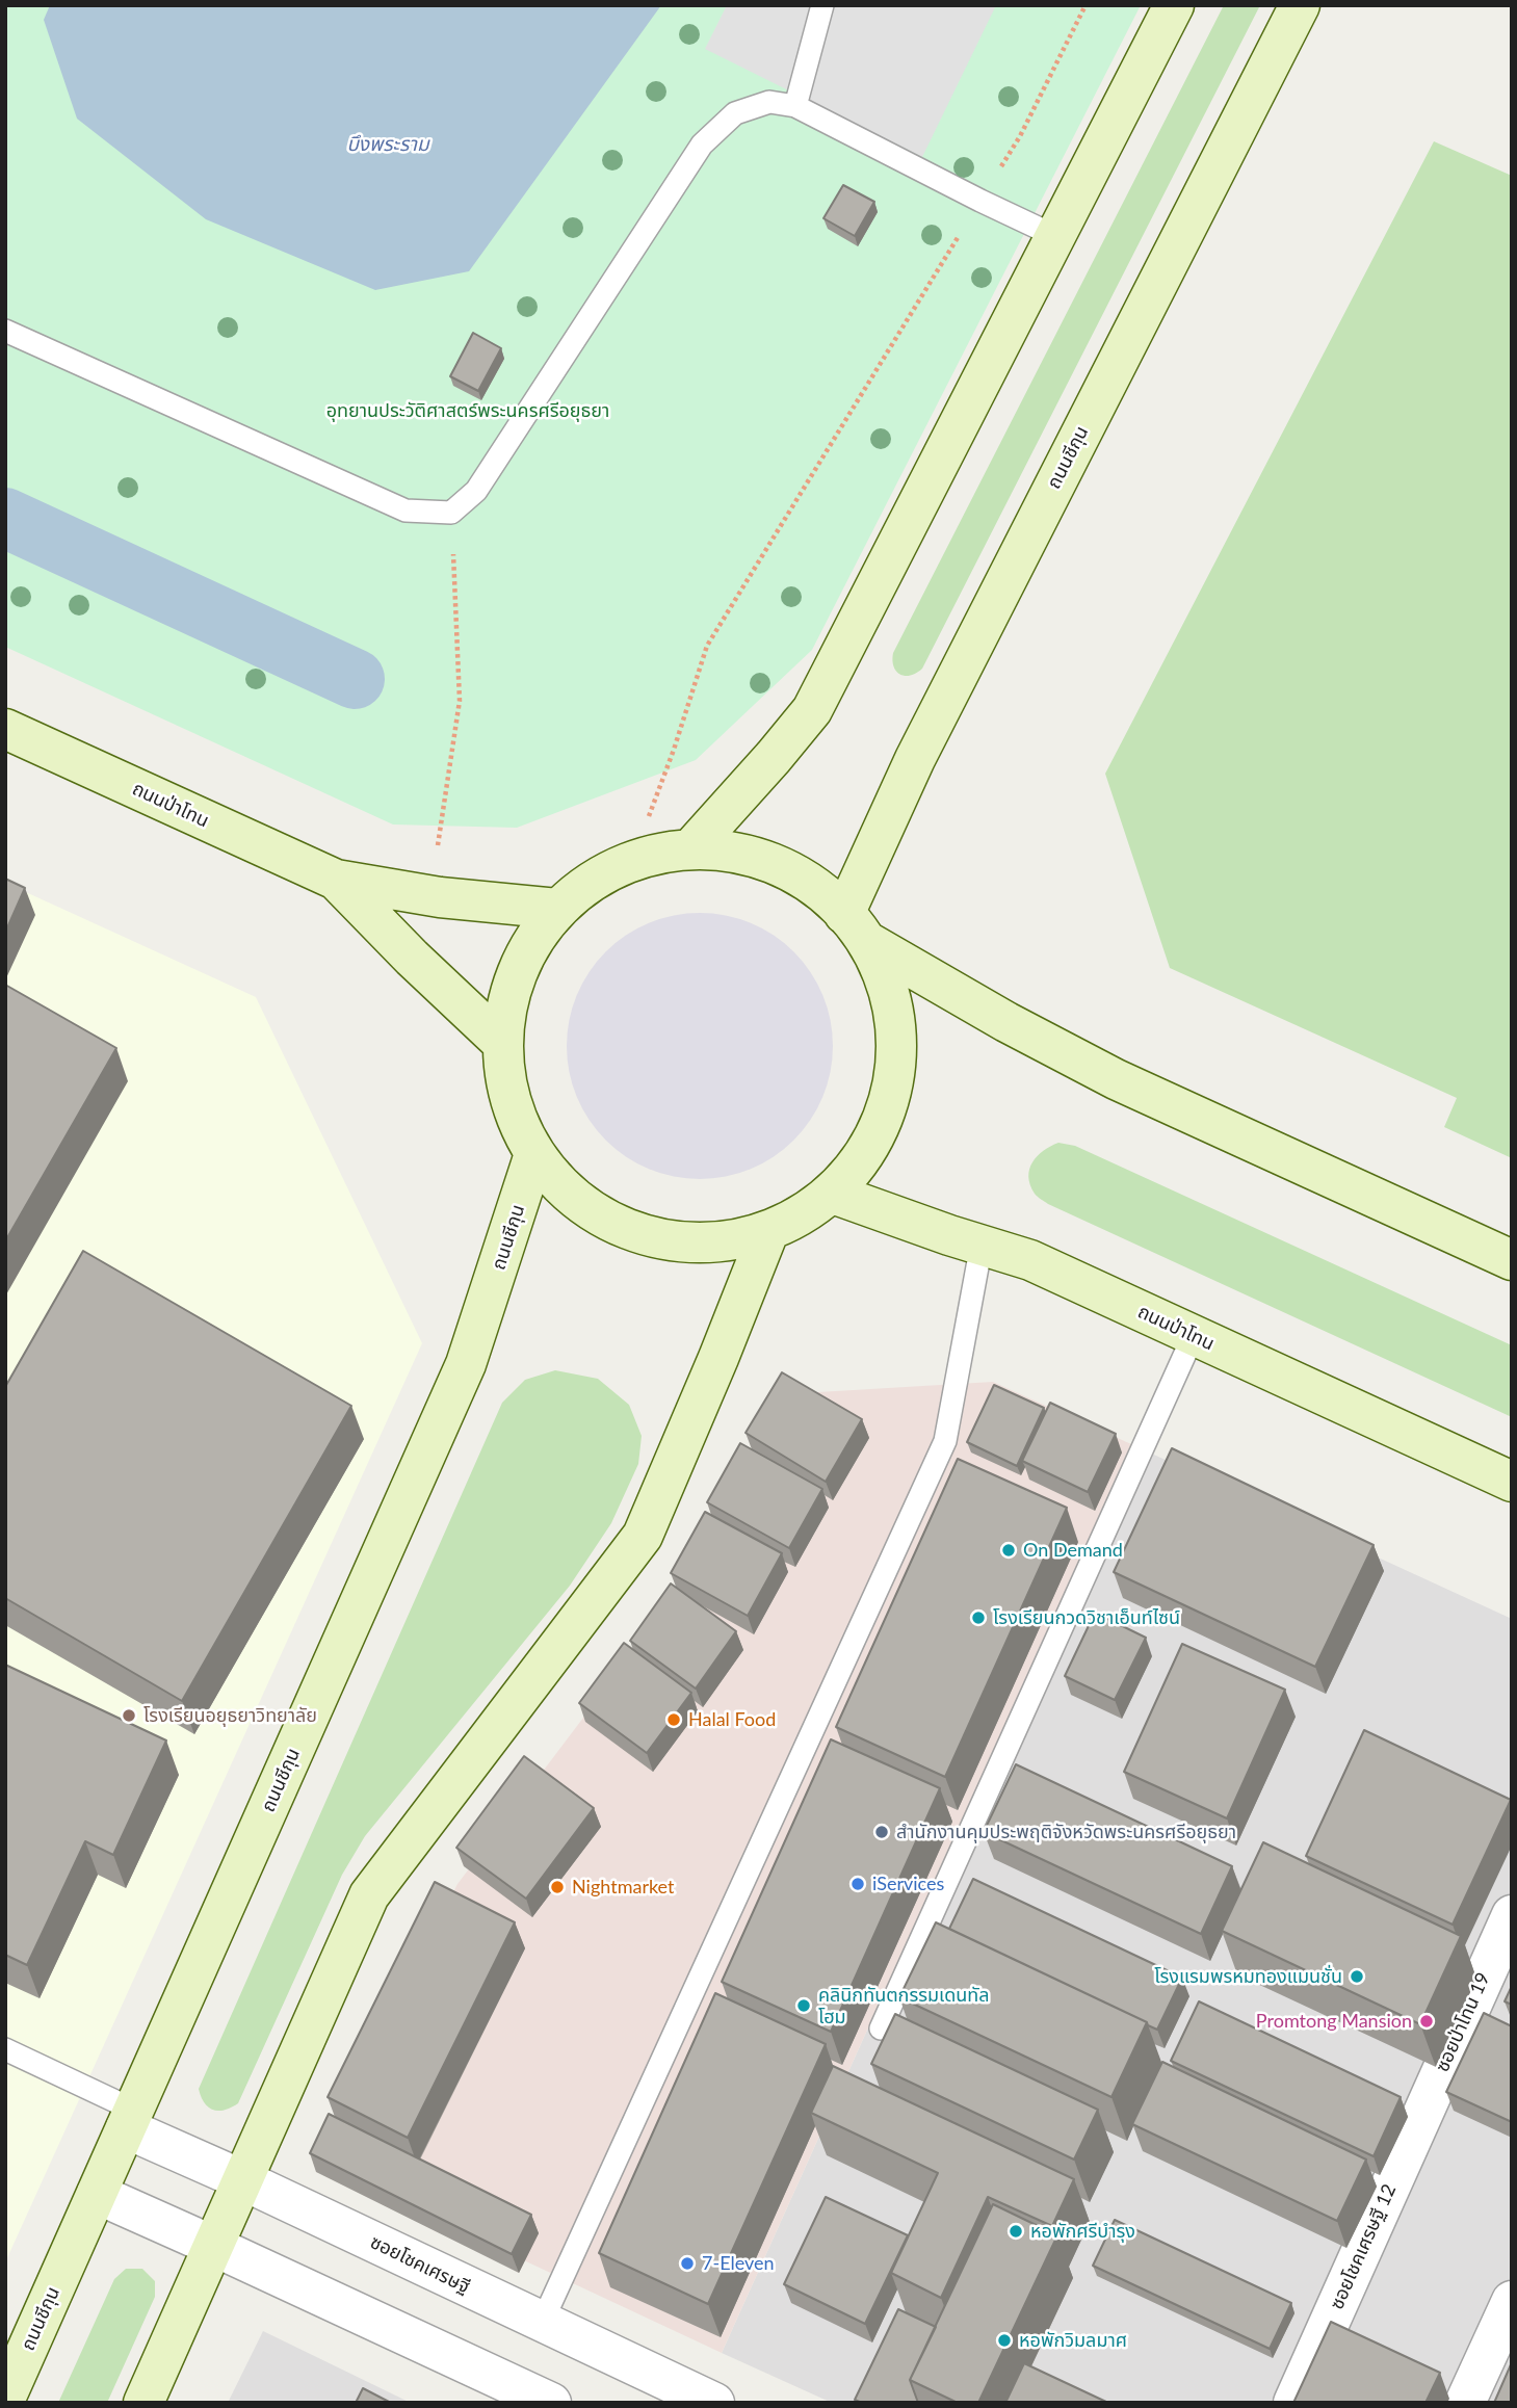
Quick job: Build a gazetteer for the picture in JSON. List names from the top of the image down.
{
  "streets": {
    "main road": ["ถนนชีกุน", "ถนนป่าโทน"],
    "street": ["ซอยป่าโทน 19", "ซอยโชคเศรษฐี 12", "ซอยโชคเศรษฐี"]
  },
  "crossings": [
    ["ถนนชีกุน", "ซอยโชคเศรษฐี"],
    ["ซอยป่าโทน 19", "ซอยโชคเศรษฐี 12"]
  ],
  "water": ["บึงพระราม"],
  "parks": ["อุทยานประวัติศาสตร์พระนครศรีอยุธยา"],
  "places": [
    "On Demand",
    "โรงเรียนกวดวิชาเอ็นท์ไซน์",
    "โรงเรียนอยุธยาวิทยาลัย",
    "Halal Food",
    "สำนักงานคุมประพฤติจังหวัดพระนครศรีอยุธยา",
    "iServices",
    "Nightmarket",
    "โรงแรมพรหมทองแมนชั่น",
    "คลินิกทันตกรรมเดนทัล โฮม",
    "Promtong Mansion",
    "หอพักศรีบำรุง",
    "7-Eleven",
    "หอพักวิมลมาศ"
  ]
}
